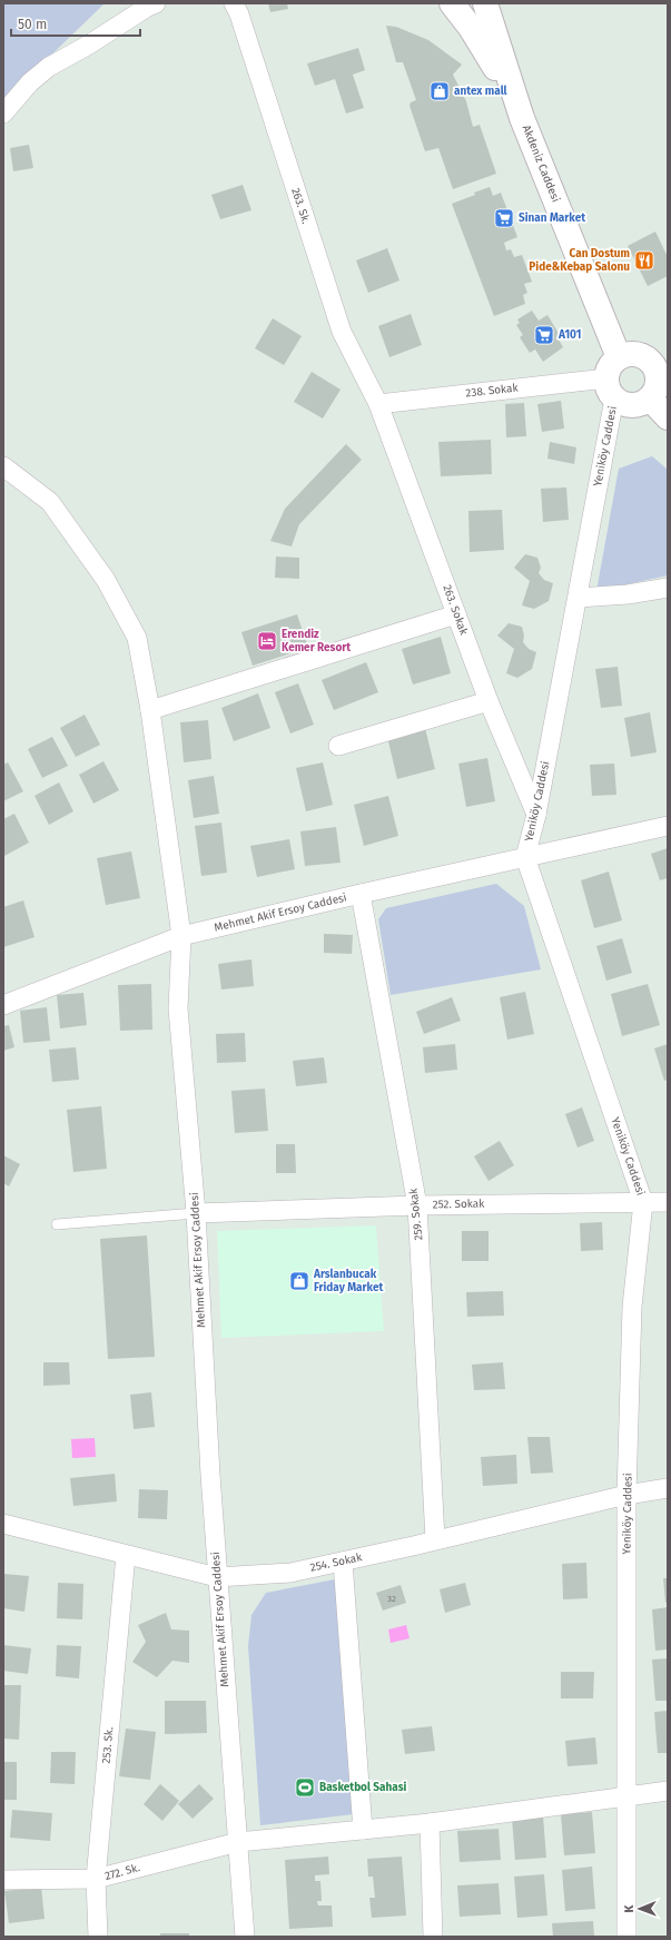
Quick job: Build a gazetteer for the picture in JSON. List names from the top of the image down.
{
  "streets": {
    "street": [
      "Akdeniz Caddesi",
      "263. Sk.",
      "238. Sokak",
      "Yeniköy Caddesi",
      "263. Sokak",
      "Mehmet Akif Ersoy Caddesi",
      "252. Sokak",
      "259. Sokak",
      "254. Sokak",
      "253. Sk.",
      "272. Sk."
    ]
  },
  "crossings": [
    ["Akdeniz Caddesi", "238. Sokak"],
    ["Akdeniz Caddesi", "Yeniköy Caddesi"],
    ["263. Sk.", "238. Sokak"],
    ["263. Sk.", "263. Sokak"],
    ["238. Sokak", "Yeniköy Caddesi"],
    ["238. Sokak", "263. Sokak"],
    ["Yeniköy Caddesi", "263. Sokak"],
    ["Yeniköy Caddesi", "Mehmet Akif Ersoy Caddesi"],
    ["Yeniköy Caddesi", "252. Sokak"],
    ["Yeniköy Caddesi", "254. Sokak"],
    ["Yeniköy Caddesi", "272. Sk."],
    ["Mehmet Akif Ersoy Caddesi", "252. Sokak"],
    ["Mehmet Akif Ersoy Caddesi", "259. Sokak"],
    ["Mehmet Akif Ersoy Caddesi", "254. Sokak"],
    ["Mehmet Akif Ersoy Caddesi", "272. Sk."],
    ["252. Sokak", "259. Sokak"],
    ["259. Sokak", "254. Sokak"],
    ["254. Sokak", "253. Sk."],
    ["253. Sk.", "272. Sk."]
  ],
  "places": {
    "shop": ["antex mall", "Arslanbucak Friday Market"],
    "supermarket": ["Sinan Market", "A101"],
    "restaurant": ["Can Dostum Pide&Kebap Salonu"],
    "hotel": ["Erendiz Kemer Resort"],
    "sports": ["Basketbol Sahasi"]
  },
  "house_numbers": ["32"],
  "scale_bar": "50 m",
  "north": "left"
}
